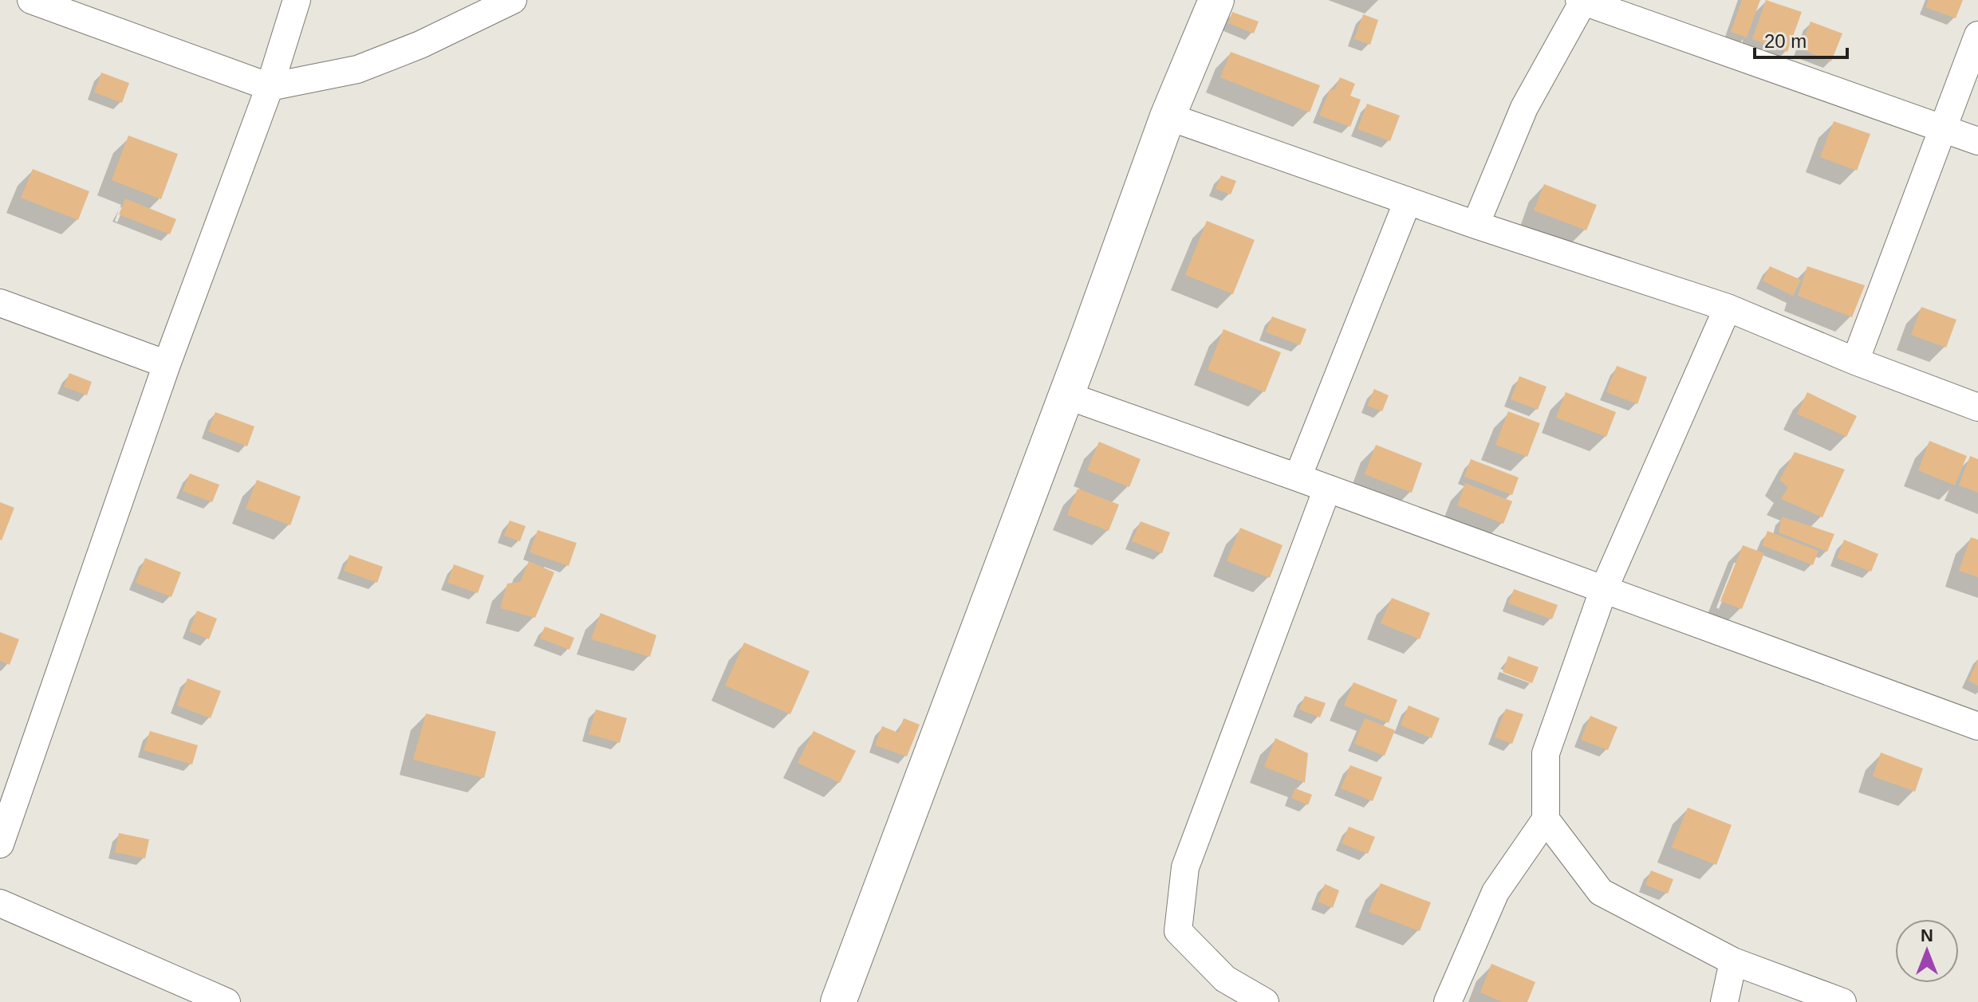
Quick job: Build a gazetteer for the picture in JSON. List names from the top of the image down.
{
  "scale_bar": "20 m",
  "north": "top"
}
